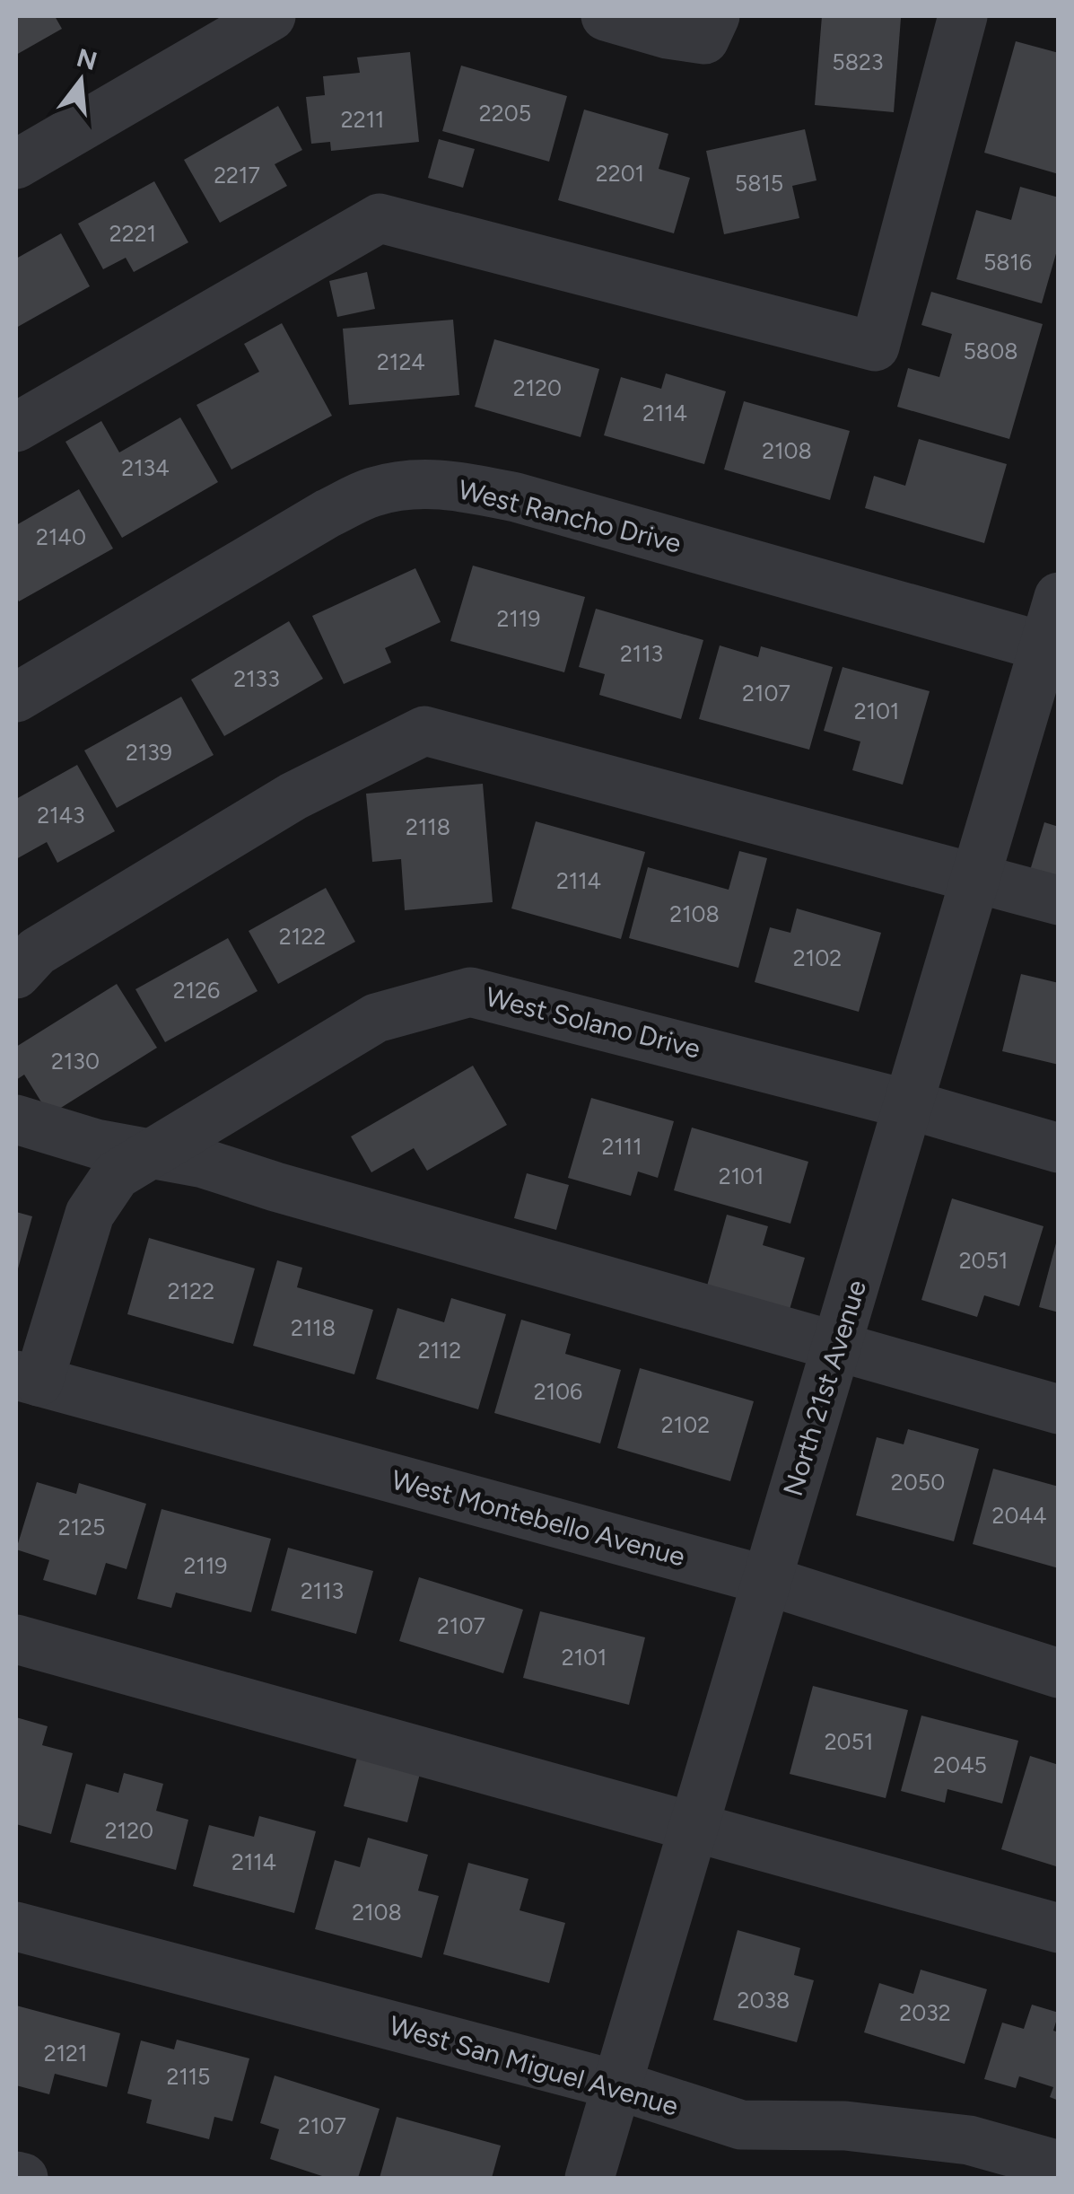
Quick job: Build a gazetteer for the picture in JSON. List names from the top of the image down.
{
  "streets": {
    "street": [
      "West Rancho Drive",
      "West Solano Drive",
      "North 21st Avenue",
      "West Montebello Avenue",
      "West San Miguel Avenue"
    ]
  },
  "crossings": [
    ["West Rancho Drive", "North 21st Avenue"],
    ["West Solano Drive", "North 21st Avenue"],
    ["West Solano Drive", "West Montebello Avenue"],
    ["North 21st Avenue", "West Montebello Avenue"],
    ["North 21st Avenue", "West San Miguel Avenue"]
  ],
  "house_numbers": [
    "5823",
    "2205",
    "2211",
    "2201",
    "2217",
    "5815",
    "2221",
    "5816",
    "5808",
    "2124",
    "2120",
    "2114",
    "2108",
    "2134",
    "2140",
    "2119",
    "2113",
    "2133",
    "2107",
    "2101",
    "2139",
    "2143",
    "2118",
    "2114",
    "2108",
    "2122",
    "2102",
    "2126",
    "2130",
    "2111",
    "2101",
    "2051",
    "2122",
    "2118",
    "2112",
    "2106",
    "2102",
    "2050",
    "2044",
    "2125",
    "2119",
    "2113",
    "2107",
    "2101",
    "2051",
    "2045",
    "2120",
    "2114",
    "2108",
    "2038",
    "2032",
    "2121",
    "2115",
    "2107"
  ],
  "north": "top"
}
